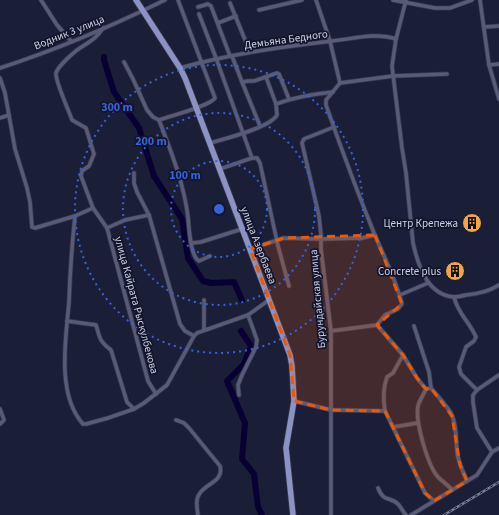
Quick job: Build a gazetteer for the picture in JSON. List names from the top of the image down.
{
  "streets": {
    "main road": ["улица Азербаева"],
    "street": [
      "Водник 3 улица",
      "Демьяна Бедного",
      "Бурундайская улица",
      "улица Кайрата Рыскулбекова"
    ]
  },
  "crossings": [
    ["Водник 3 улица", "улица Азербаева"],
    ["Демьяна Бедного", "улица Азербаева"]
  ],
  "places": {
    "building": ["Центр Крепежа", "Concrete plus"]
  },
  "rings": ["300 m", "200 m", "100 m"]
}
